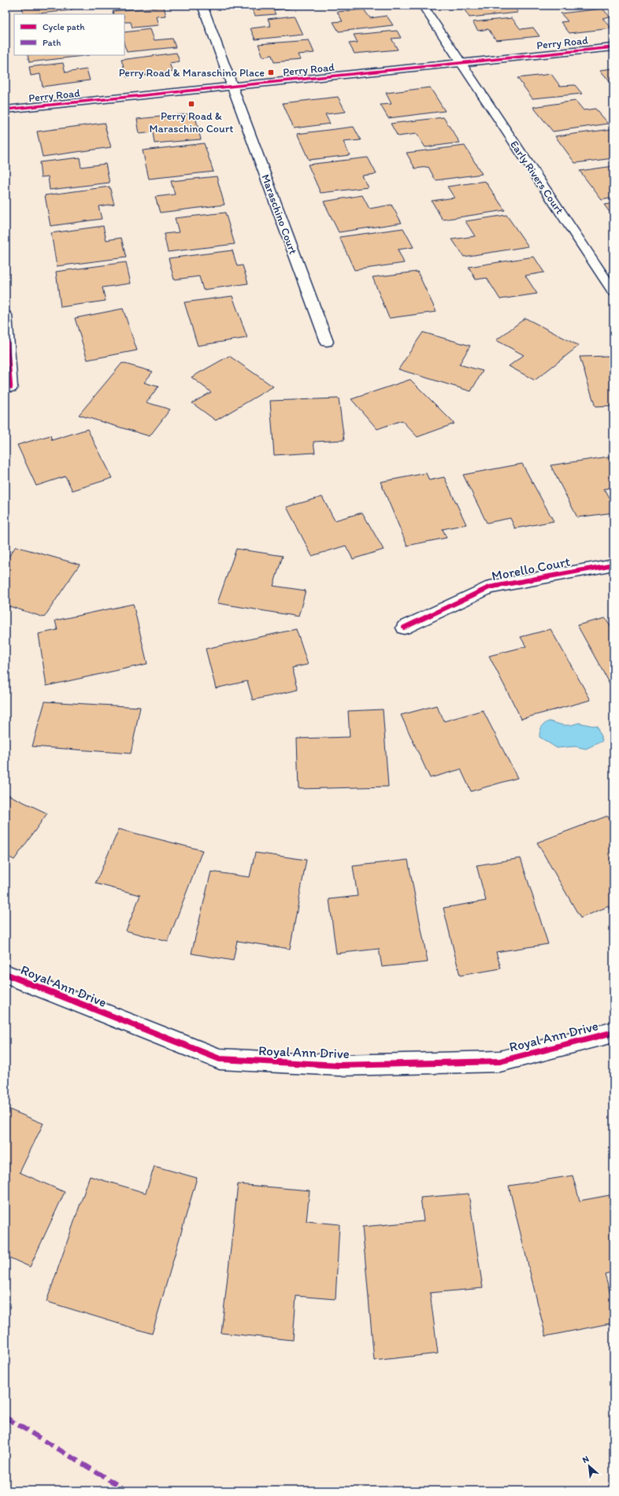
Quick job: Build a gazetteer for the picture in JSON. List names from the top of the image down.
{
  "streets": {
    "street": [
      "Perry Road",
      "Early Rivers Court",
      "Maraschino Court",
      "Morello Court",
      "Royal Ann Drive"
    ]
  },
  "crossings": [
    ["Perry Road", "Early Rivers Court"],
    ["Perry Road", "Maraschino Court"]
  ],
  "places": {
    "transit": ["Perry Road & Maraschino Place", "Perry Road & Maraschino Court"]
  },
  "legend": ["Cycle path", "Path"],
  "north": "top left"
}
